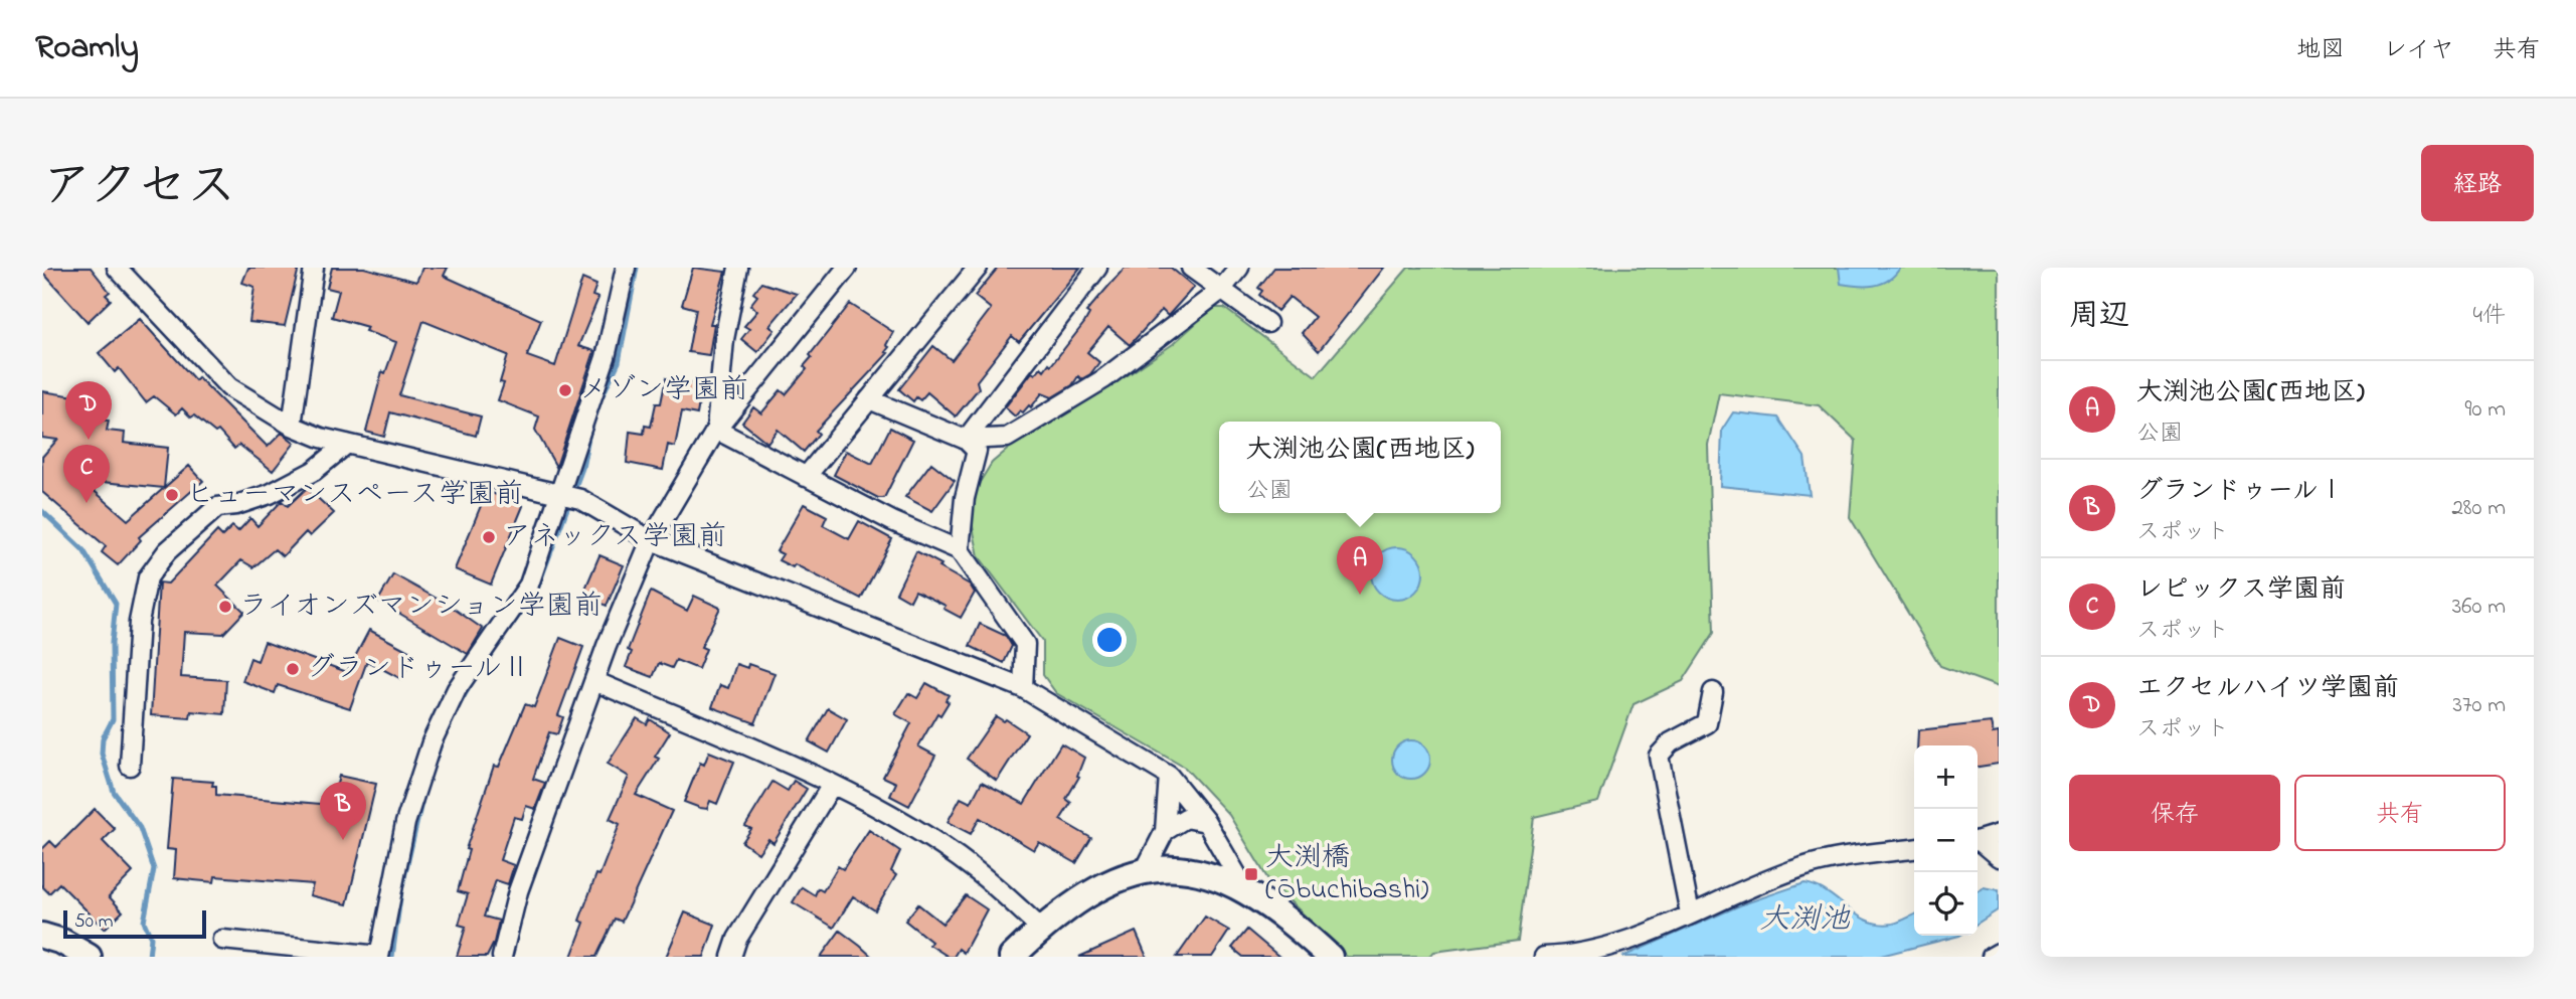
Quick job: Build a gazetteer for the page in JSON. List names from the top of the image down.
{
  "water": ["大渕池"],
  "places": {
    "other": [
      "メゾン学園前",
      "ヒューマンスペース学園前",
      "アネックス学園前",
      "ライオンズマンション学園前",
      "グランドゥールⅡ"
    ],
    "transit": ["大渕橋 (Ōbuchibashi)"]
  },
  "scale_bar": "50 m",
  "page": {
    "header": "Roamly",
    "nav": ["地図", "レイヤ", "共有"],
    "title": "アクセス",
    "buttons": [
      "経路",
      ["保存", "共有"]
    ],
    "heading": ["周辺", "4件"],
    "list": [
      {
        "mark": "A",
        "name": "大渕池公園(西地区)",
        "note": "公園",
        "value": "90 m"
      },
      {
        "mark": "B",
        "name": "グランドゥールⅠ",
        "note": "スポット",
        "value": "280 m"
      },
      {
        "mark": "C",
        "name": "レピックス学園前",
        "note": "スポット",
        "value": "360 m"
      },
      {
        "mark": "D",
        "name": "エクセルハイツ学園前",
        "note": "スポット",
        "value": "370 m"
      }
    ],
    "pins": [
      "D",
      "C",
      "A",
      "B"
    ],
    "popup": ["大渕池公園(西地区)", "公園"],
    "map_buttons": ["+", "−"],
    "scale": "50 m"
  }
}
